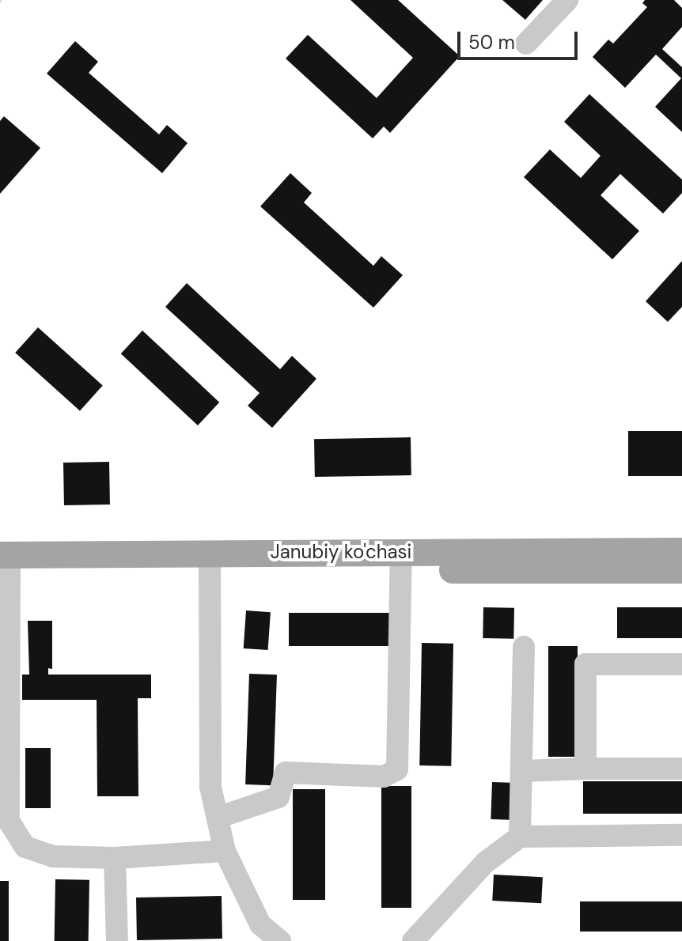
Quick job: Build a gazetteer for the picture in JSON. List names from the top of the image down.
{
  "streets": {
    "main road": ["Janubiy ko'chasi"]
  },
  "scale_bar": "50 m"
}
